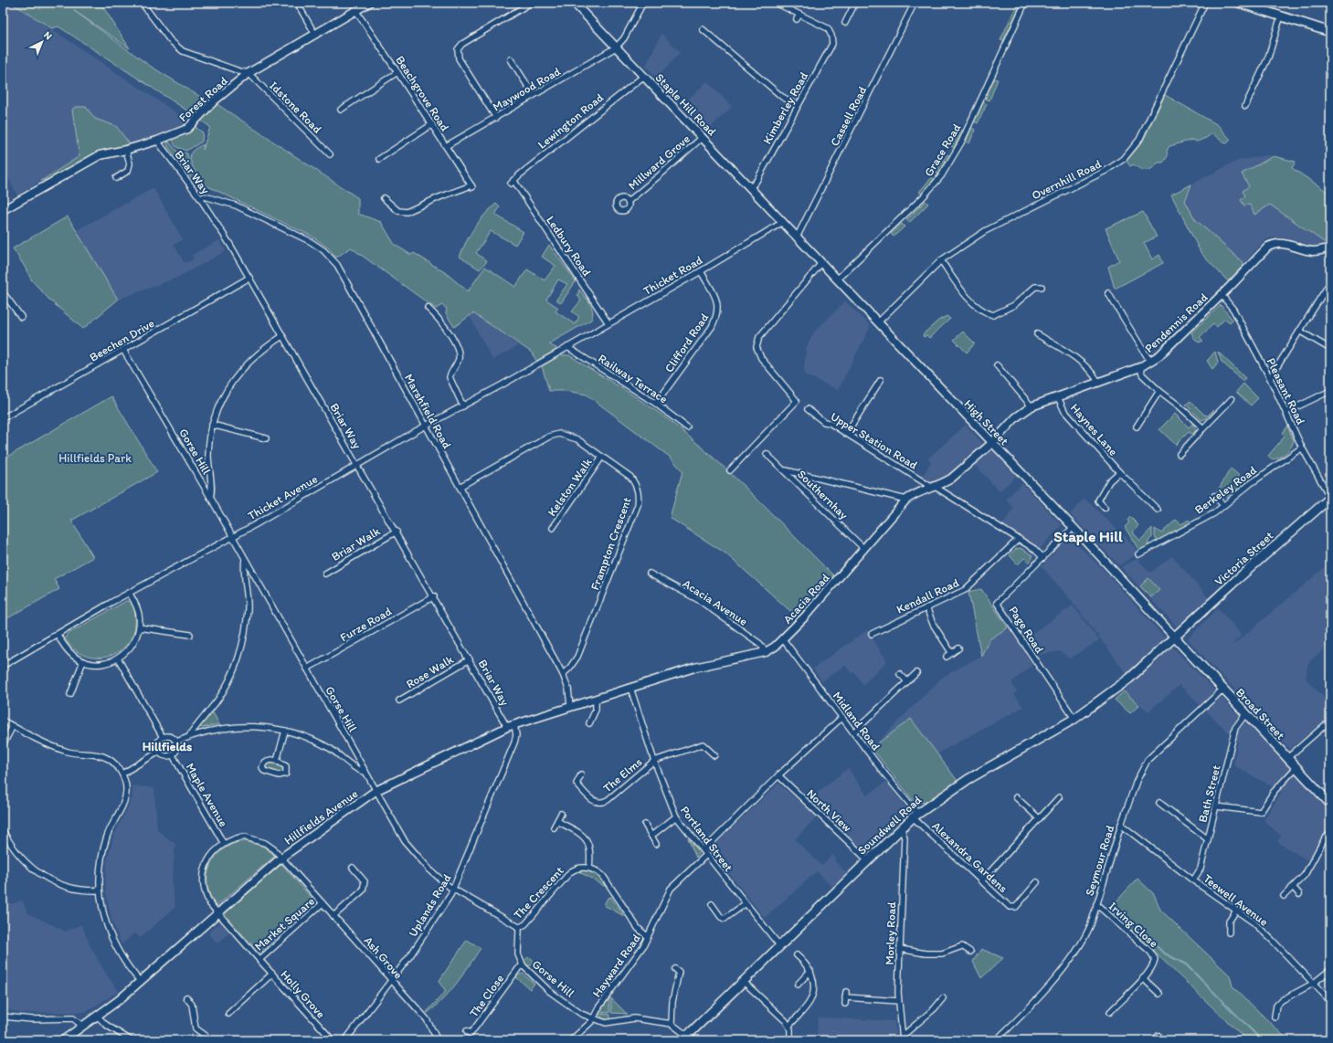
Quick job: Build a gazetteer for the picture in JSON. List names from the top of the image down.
{
  "streets": {
    "main road": ["Victoria Street", "Broad Street", "Soundwell Road"],
    "street": [
      "Maywood Road",
      "Beachgrove Road",
      "Forest Road",
      "Staple Hill Road",
      "Idstone Road",
      "Kimberley Road",
      "Cassell Road",
      "Lewington Road",
      "Grace Road",
      "Millward Grove",
      "Briar Way",
      "Overnhill Road",
      "Ledbury Road",
      "Thicket Road",
      "Pendennis Road",
      "Beechen Drive",
      "Clifford Road",
      "Railway Terrace",
      "Pleasant Road",
      "Marshfield Road",
      "High Street",
      "Haynes Lane",
      "Upper Station Road",
      "Gorse Hill",
      "Kelston Walk",
      "Berkeley Road",
      "Southernhay",
      "Thicket Avenue",
      "Briar Walk",
      "Frampton Crescent",
      "Kendall Road",
      "Acacia Road",
      "Acacia Avenue",
      "Furze Road",
      "Page Road",
      "Rose Walk",
      "Midland Road",
      "The Elms",
      "Bath Street",
      "Maple Avenue",
      "North View",
      "Hillfields Avenue",
      "Portland Street",
      "Alexandra Gardens",
      "Seymour Road",
      "The Crescent",
      "Teewell Avenue",
      "Uplands Road",
      "Market Square",
      "Irving Close",
      "Morley Road",
      "Ash Grove",
      "Hayward Road",
      "Holly Grove",
      "The Close"
    ]
  },
  "crossings": [
    ["Maywood Road", "Beachgrove Road"],
    ["Maywood Road", "Staple Hill Road"],
    ["Beachgrove Road", "Forest Road"],
    ["Forest Road", "Idstone Road"],
    ["Forest Road", "Briar Way"],
    ["Staple Hill Road", "Kimberley Road"],
    ["Staple Hill Road", "Lewington Road"],
    ["Staple Hill Road", "Millward Grove"],
    ["Staple Hill Road", "Thicket Road"],
    ["Staple Hill Road", "High Street"],
    ["Cassell Road", "High Street"],
    ["Lewington Road", "Ledbury Road"],
    ["Grace Road", "High Street"],
    ["Briar Way", "Beechen Drive"],
    ["Briar Way", "Marshfield Road"],
    ["Briar Way", "Thicket Avenue"],
    ["Briar Way", "Briar Walk"],
    ["Briar Way", "Furze Road"],
    ["Briar Way", "Rose Walk"],
    ["Briar Way", "Hillfields Avenue"],
    ["Briar Way", "Uplands Road"],
    ["Overnhill Road", "High Street"],
    ["Ledbury Road", "Thicket Road"],
    ["Thicket Road", "Clifford Road"],
    ["Thicket Road", "Railway Terrace"],
    ["Thicket Road", "High Street"],
    ["Thicket Road", "Thicket Avenue"],
    ["Pendennis Road", "Pleasant Road"],
    ["Pendennis Road", "High Street"],
    ["Pendennis Road", "Haynes Lane"],
    ["Pendennis Road", "Acacia Road"],
    ["Beechen Drive", "Gorse Hill"],
    ["Clifford Road", "Railway Terrace"],
    ["Railway Terrace", "Thicket Avenue"],
    ["Pleasant Road", "Berkeley Road"],
    ["Pleasant Road", "Victoria Street"],
    ["Marshfield Road", "Thicket Avenue"],
    ["Marshfield Road", "Frampton Crescent"],
    ["Marshfield Road", "Hillfields Avenue"],
    ["High Street", "Victoria Street"],
    ["High Street", "Acacia Road"],
    ["High Street", "Page Road"],
    ["High Street", "Broad Street"],
    ["High Street", "Soundwell Road"],
    ["Upper Station Road", "Kendall Road"],
    ["Upper Station Road", "Acacia Road"],
    ["Upper Station Road", "Page Road"],
    ["Gorse Hill", "Thicket Avenue"],
    ["Gorse Hill", "Furze Road"],
    ["Gorse Hill", "Hillfields Avenue"],
    ["Gorse Hill", "The Crescent"],
    ["Gorse Hill", "Uplands Road"],
    ["Gorse Hill", "Hayward Road"],
    ["Gorse Hill", "The Close"],
    ["Kelston Walk", "Frampton Crescent"],
    ["Southernhay", "Acacia Road"],
    ["Victoria Street", "Broad Street"],
    ["Victoria Street", "Soundwell Road"],
    ["Acacia Road", "Acacia Avenue"],
    ["Acacia Road", "Midland Road"],
    ["Acacia Road", "Hillfields Avenue"],
    ["Acacia Road", "Portland Street"],
    ["Page Road", "Soundwell Road"],
    ["Broad Street", "Bath Street"],
    ["Broad Street", "Soundwell Road"],
    ["Broad Street", "Seymour Road"],
    ["Midland Road", "Soundwell Road"],
    ["Midland Road", "Alexandra Gardens"],
    ["Midland Road", "Hayward Road"],
    ["The Elms", "Portland Street"],
    ["Bath Street", "Teewell Avenue"],
    ["Maple Avenue", "Market Square"],
    ["North View", "Soundwell Road"],
    ["North View", "Hayward Road"],
    ["Hillfields Avenue", "Uplands Road"],
    ["Hillfields Avenue", "Market Square"],
    ["Soundwell Road", "Portland Street"],
    ["Soundwell Road", "Alexandra Gardens"],
    ["Soundwell Road", "Morley Road"],
    ["Portland Street", "Hayward Road"],
    ["Seymour Road", "Teewell Avenue"],
    ["Seymour Road", "Irving Close"],
    ["Uplands Road", "Ash Grove"],
    ["Market Square", "Ash Grove"],
    ["Market Square", "Holly Grove"]
  ],
  "districts": ["Staple Hill", "Hillfields"],
  "parks": ["Hillfields Park"],
  "north": "top right"
}
